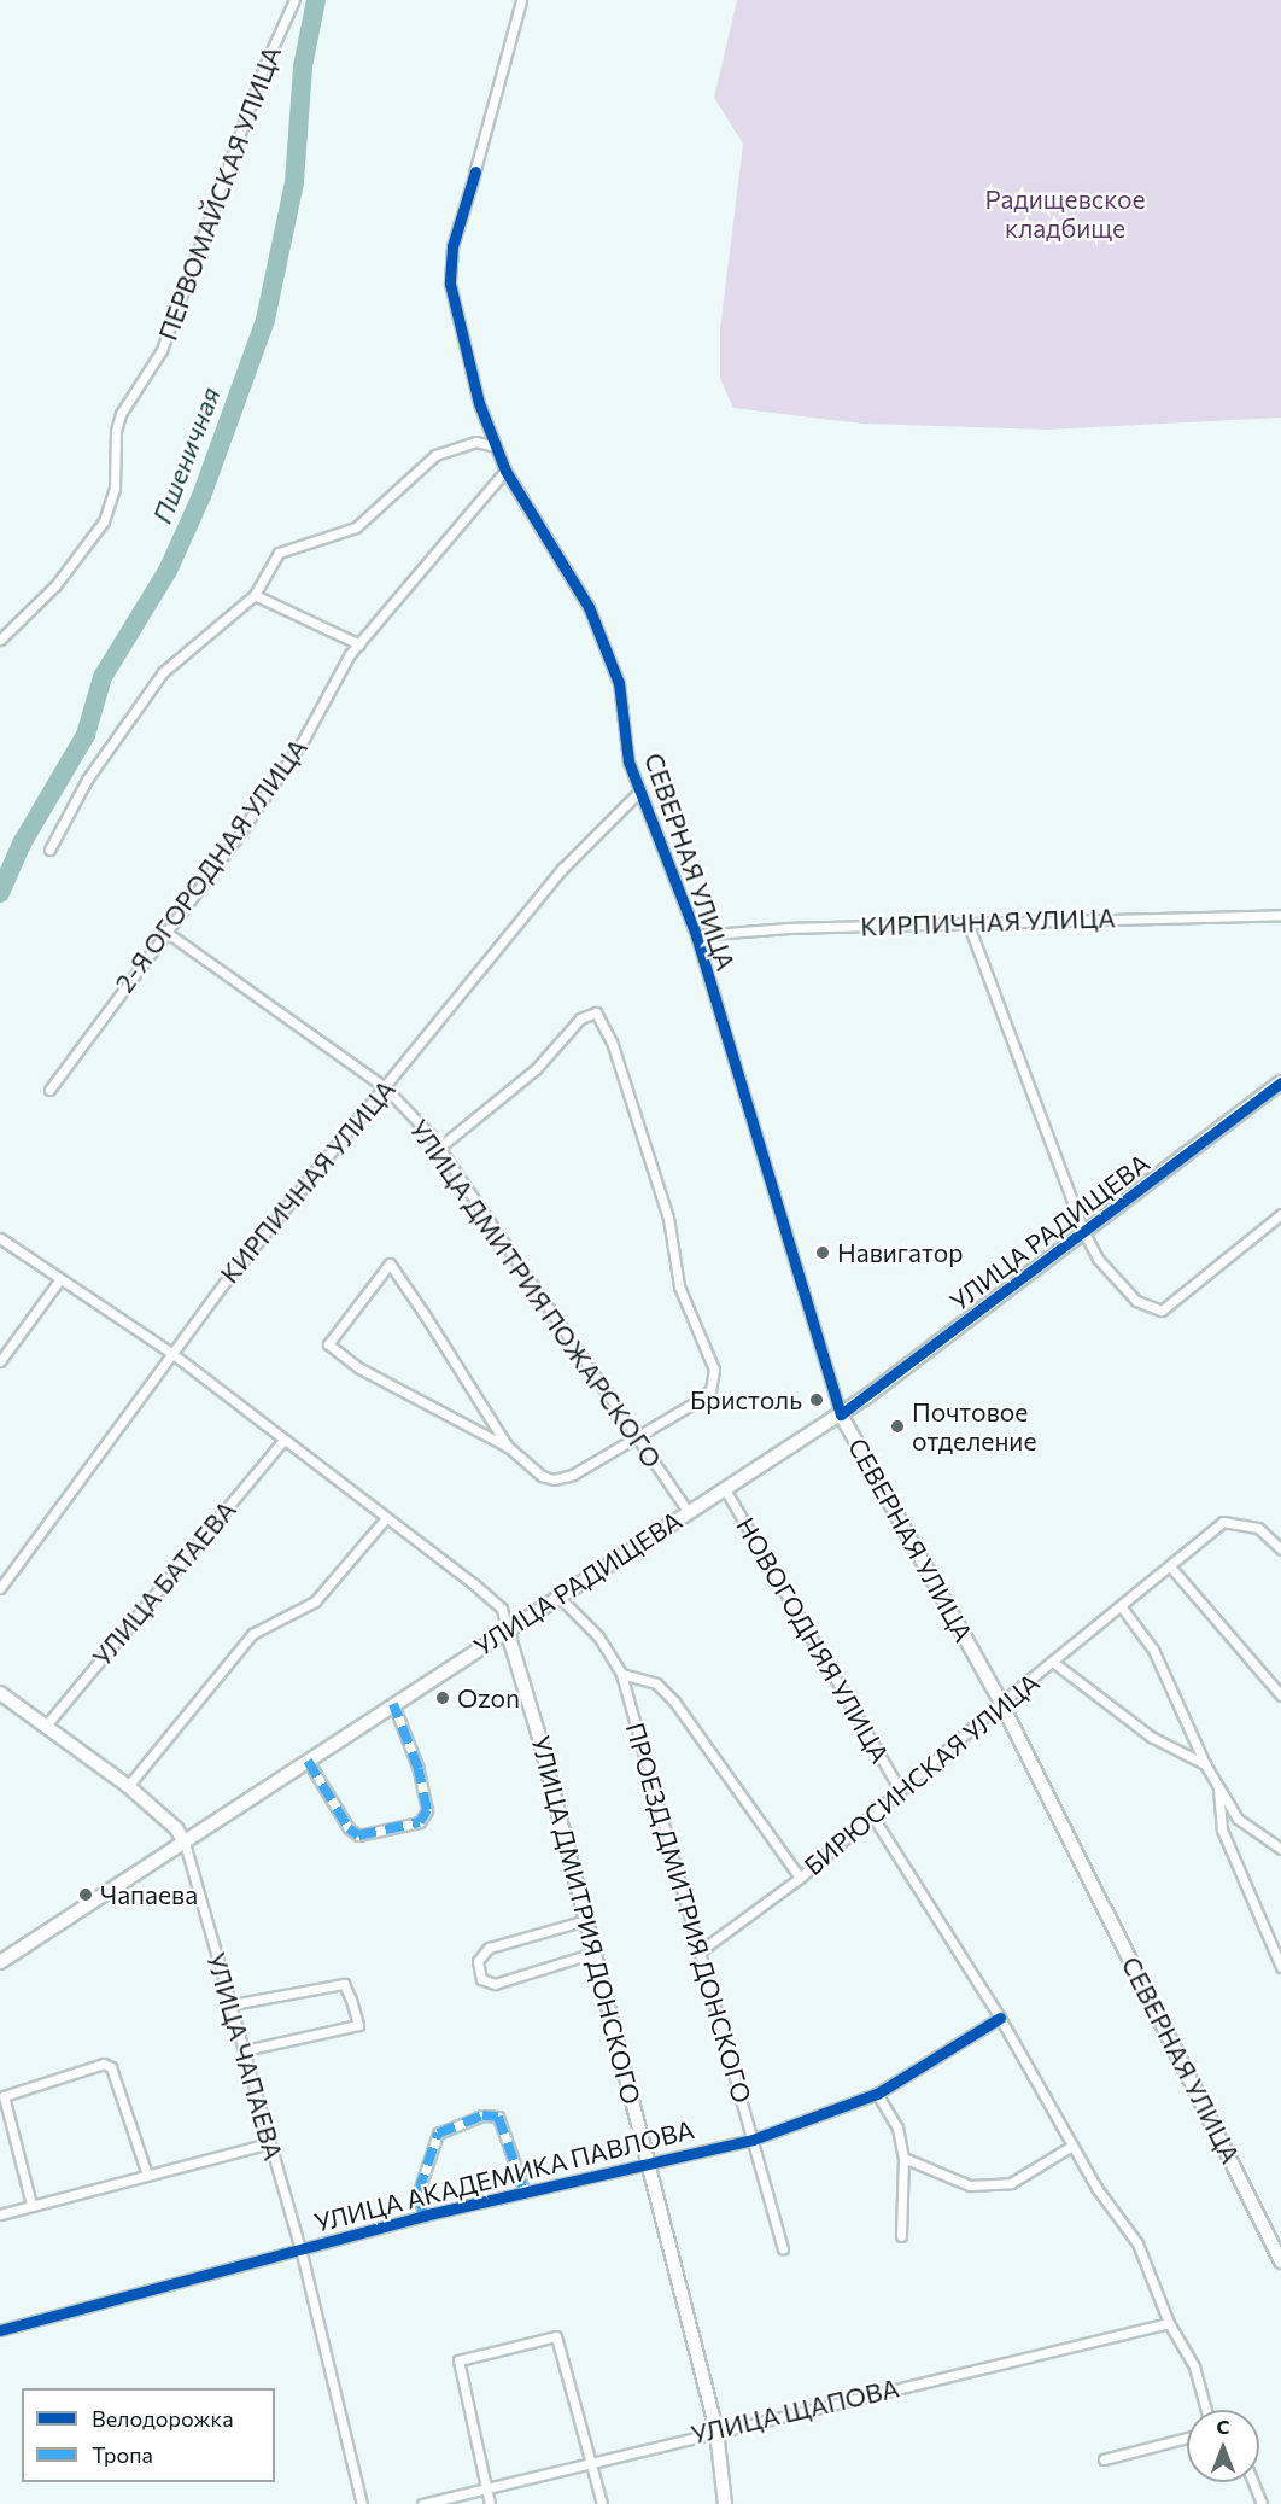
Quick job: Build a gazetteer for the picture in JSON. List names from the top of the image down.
{
  "streets": {
    "main road": [
      "СЕВЕРНАЯ УЛИЦА",
      "УЛИЦА РАДИЩЕВА",
      "УЛИЦА ДМИТРИЯ ДОНСКОГО",
      "УЛИЦА ЧАПАЕВА"
    ],
    "street": [
      "ПЕРВОМАЙСКАЯ УЛИЦА",
      "2-Я ОГОРОДНАЯ УЛИЦА",
      "КИРПИЧНАЯ УЛИЦА",
      "УЛИЦА ДМИТРИЯ ПОЖАРСКОГО",
      "УЛИЦА БАТАЕВА",
      "НОВОГОДНЯЯ УЛИЦА",
      "БИРЮСИНСКАЯ УЛИЦА",
      "ПРОЕЗД ДМИТРИЯ ДОНСКОГО",
      "УЛИЦА АКАДЕМИКА ПАВЛОВА",
      "УЛИЦА ЩАПОВА"
    ]
  },
  "crossings": [
    ["СЕВЕРНАЯ УЛИЦА", "2-Я ОГОРОДНАЯ УЛИЦА"],
    ["СЕВЕРНАЯ УЛИЦА", "КИРПИЧНАЯ УЛИЦА"],
    ["СЕВЕРНАЯ УЛИЦА", "УЛИЦА РАДИЩЕВА"],
    ["СЕВЕРНАЯ УЛИЦА", "БИРЮСИНСКАЯ УЛИЦА"],
    ["2-Я ОГОРОДНАЯ УЛИЦА", "УЛИЦА ДМИТРИЯ ПОЖАРСКОГО"],
    ["КИРПИЧНАЯ УЛИЦА", "УЛИЦА ДМИТРИЯ ПОЖАРСКОГО"],
    ["КИРПИЧНАЯ УЛИЦА", "УЛИЦА ДМИТРИЯ ДОНСКОГО"],
    ["УЛИЦА РАДИЩЕВА", "УЛИЦА ДМИТРИЯ ПОЖАРСКОГО"],
    ["УЛИЦА РАДИЩЕВА", "НОВОГОДНЯЯ УЛИЦА"],
    ["УЛИЦА РАДИЩЕВА", "ПРОЕЗД ДМИТРИЯ ДОНСКОГО"],
    ["УЛИЦА РАДИЩЕВА", "УЛИЦА ДМИТРИЯ ДОНСКОГО"],
    ["УЛИЦА РАДИЩЕВА", "УЛИЦА ЧАПАЕВА"],
    ["УЛИЦА БАТАЕВА", "УЛИЦА ДМИТРИЯ ДОНСКОГО"],
    ["УЛИЦА БАТАЕВА", "УЛИЦА ЧАПАЕВА"],
    ["НОВОГОДНЯЯ УЛИЦА", "БИРЮСИНСКАЯ УЛИЦА"],
    ["БИРЮСИНСКАЯ УЛИЦА", "ПРОЕЗД ДМИТРИЯ ДОНСКОГО"],
    ["ПРОЕЗД ДМИТРИЯ ДОНСКОГО", "УЛИЦА АКАДЕМИКА ПАВЛОВА"],
    ["УЛИЦА ДМИТРИЯ ДОНСКОГО", "УЛИЦА АКАДЕМИКА ПАВЛОВА"],
    ["УЛИЦА ДМИТРИЯ ДОНСКОГО", "УЛИЦА ЩАПОВА"],
    ["УЛИЦА ЧАПАЕВА", "УЛИЦА АКАДЕМИКА ПАВЛОВА"]
  ],
  "water": ["Пшеничная"],
  "parks": ["Радищевское кладбище"],
  "places": [
    "Навигатор",
    "Бристоль",
    "Почтовое отделение",
    "Ozon",
    "Чапаева"
  ],
  "legend": ["Велодорожка", "Тропа"],
  "north": "top"
}
